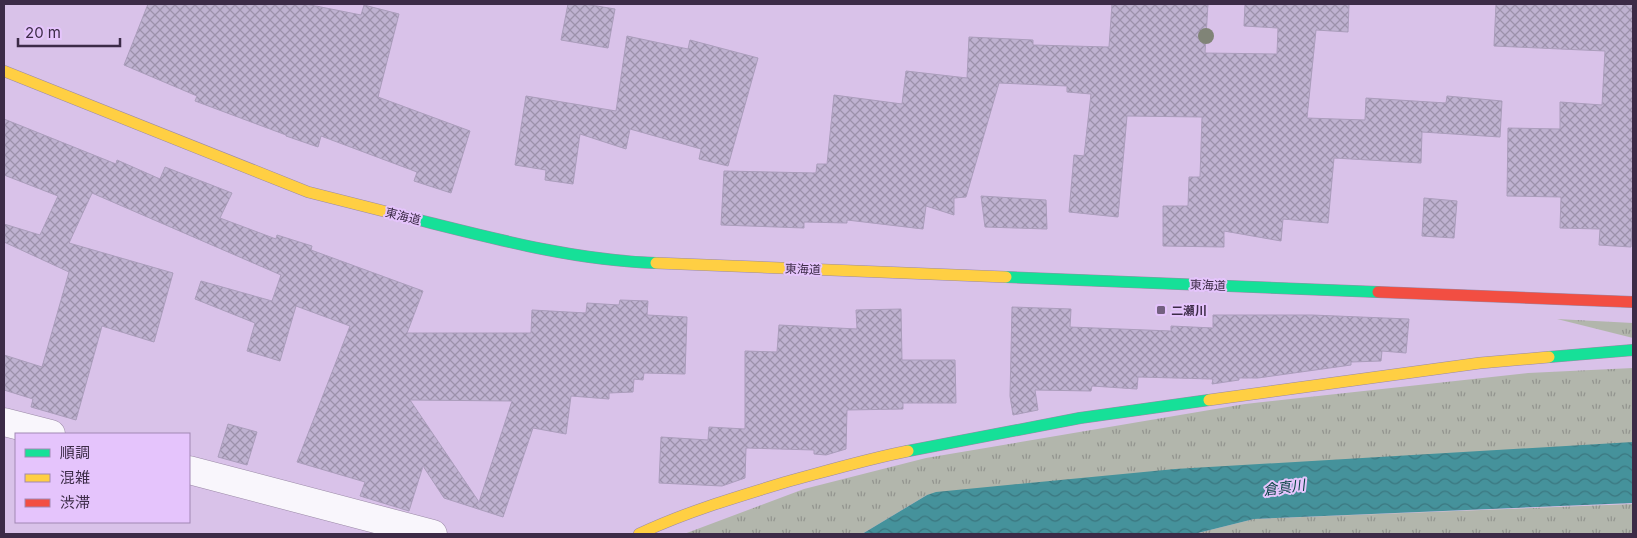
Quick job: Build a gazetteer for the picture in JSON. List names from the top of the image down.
{
  "streets": {
    "main road": ["東海道"]
  },
  "water": ["倉真川"],
  "places": {
    "transit": ["二瀬川"]
  },
  "legend": ["順調", "混雑", "渋滞"],
  "scale_bar": "20 m"
}
